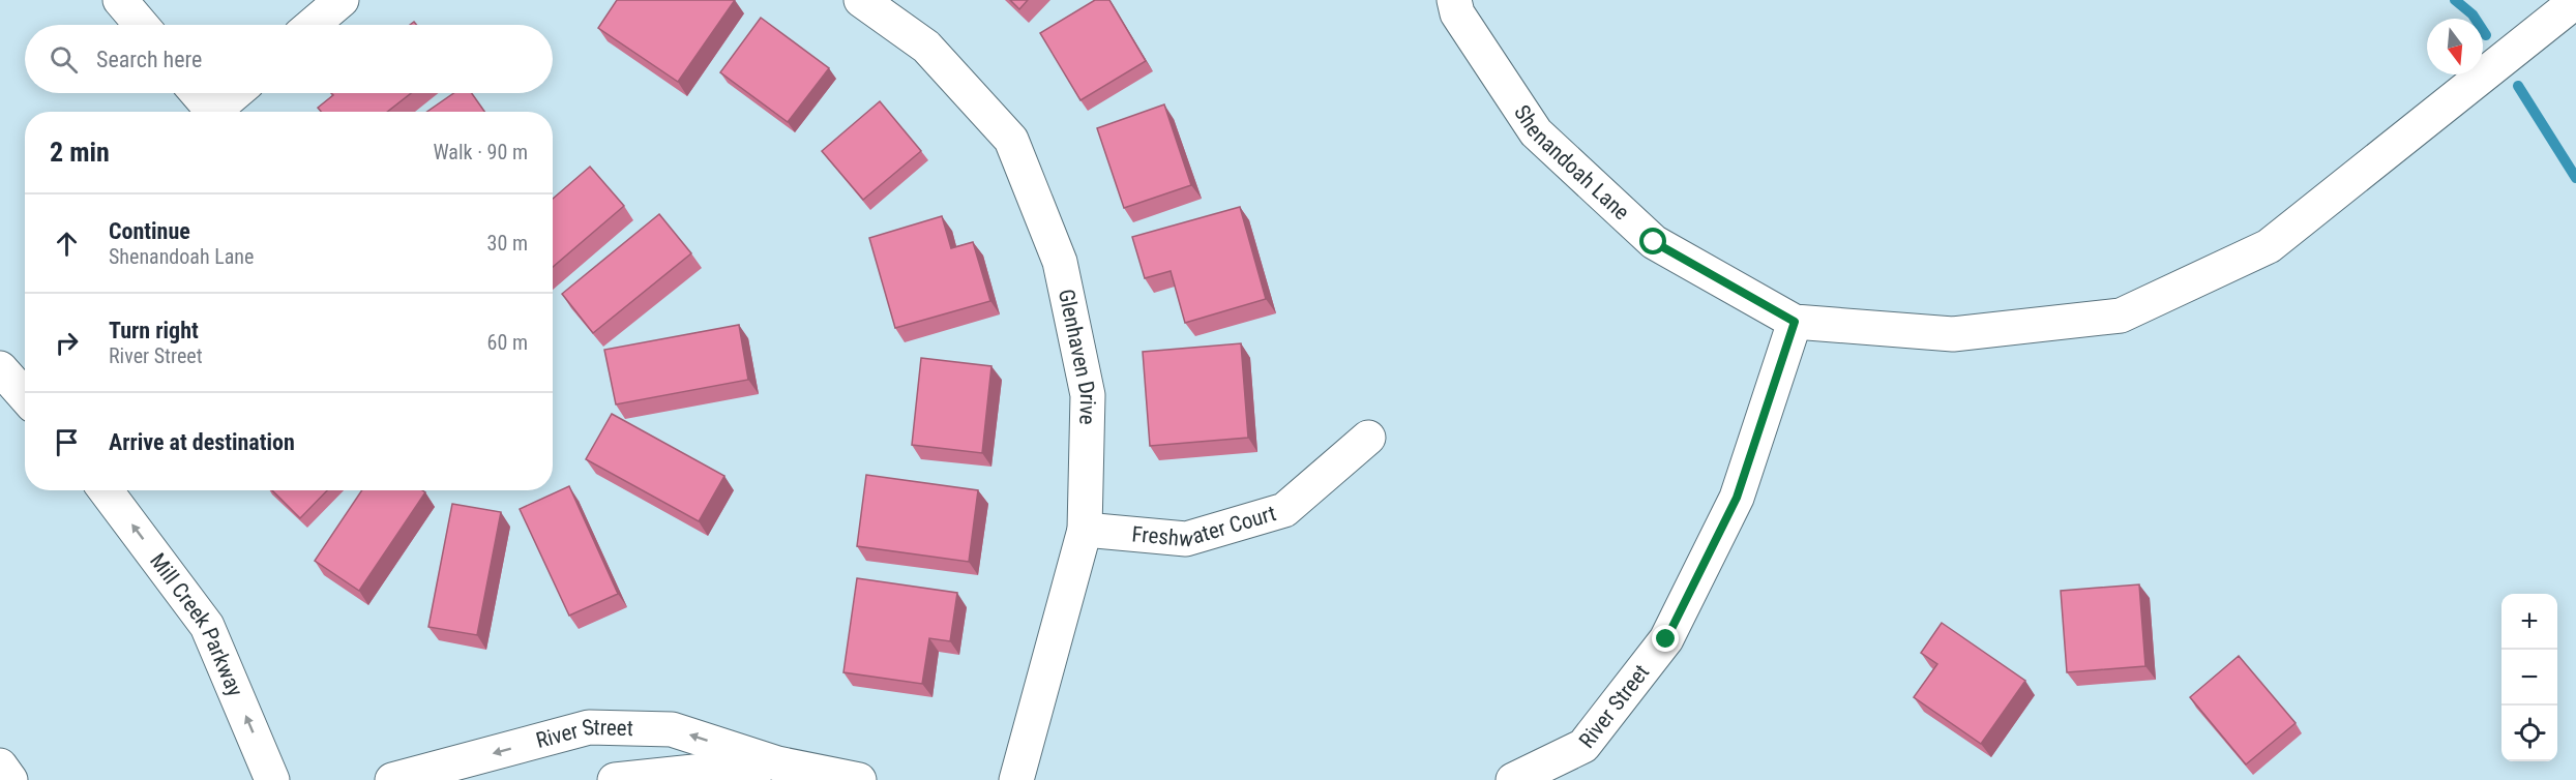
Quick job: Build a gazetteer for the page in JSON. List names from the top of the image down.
{
  "streets": {
    "street": [
      "Shenandoah Lane",
      "Glenhaven Drive",
      "Freshwater Court",
      "Mill Creek Parkway",
      "River Street"
    ]
  },
  "crossings": [
    ["Shenandoah Lane", "River Street"],
    ["Glenhaven Drive", "Freshwater Court"]
  ],
  "one_way": ["Mill Creek Parkway"],
  "north": "bottom",
  "page": {
    "search": "Search here",
    "heading": ["2 min", "Walk · 90 m"],
    "list": [
      ["Continue", "Shenandoah Lane", "30 m"],
      ["Turn right", "River Street", "60 m"],
      "Arrive at destination"
    ],
    "map_buttons": ["+", "−"]
  }
}
